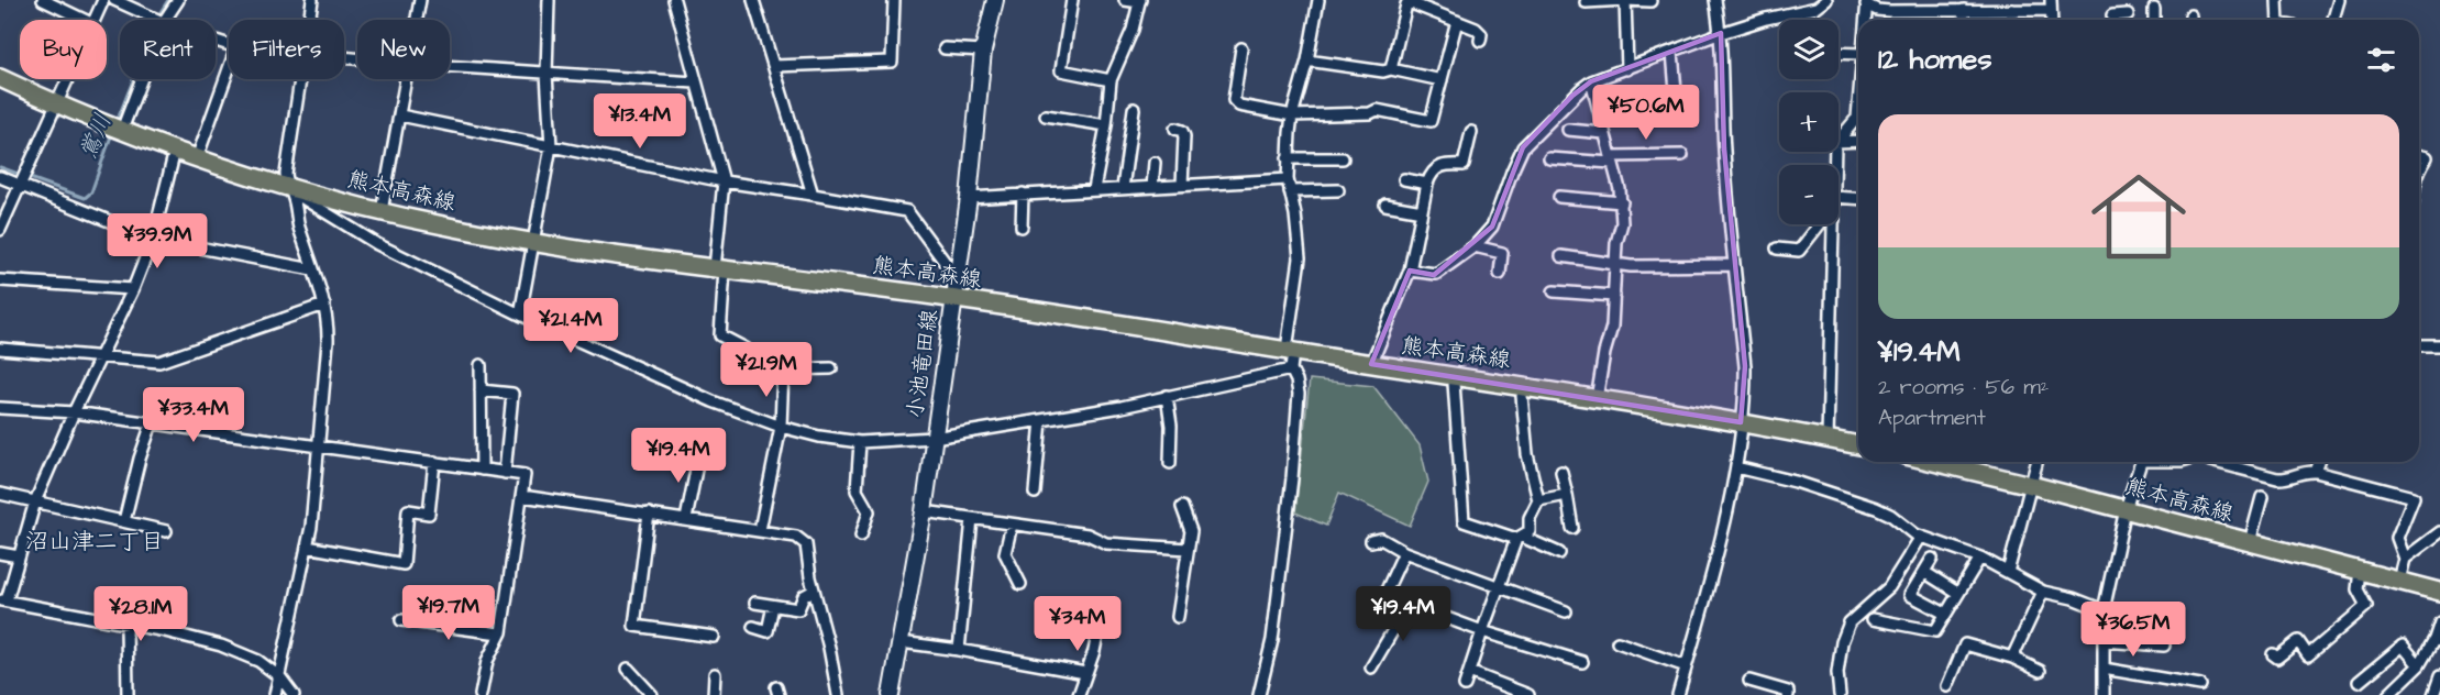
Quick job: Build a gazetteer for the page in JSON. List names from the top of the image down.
{
  "streets": {
    "main road": ["熊本高森線", "小池竜田線"]
  },
  "crossings": [
    ["熊本高森線", "小池竜田線"]
  ],
  "districts": ["沼山津二丁目"],
  "water": ["鴬川"],
  "page": {
    "map_buttons": ["+", "−"],
    "chip": [
      "Buy",
      "Rent",
      "Filters",
      "New"
    ],
    "heading": "12 homes",
    "price": [
      "¥50.6M",
      "¥13.4M",
      "¥39.9M",
      "¥21.4M",
      "¥21.9M",
      "¥33.4M",
      "¥19.4M",
      "¥19.7M",
      "¥28.1M",
      "¥19.4M",
      "¥34M",
      "¥36.5M"
    ],
    "list": [
      {
        "name": "¥19.4M",
        "note": "2 rooms · 56 m² · Apartment"
      }
    ]
  }
}
